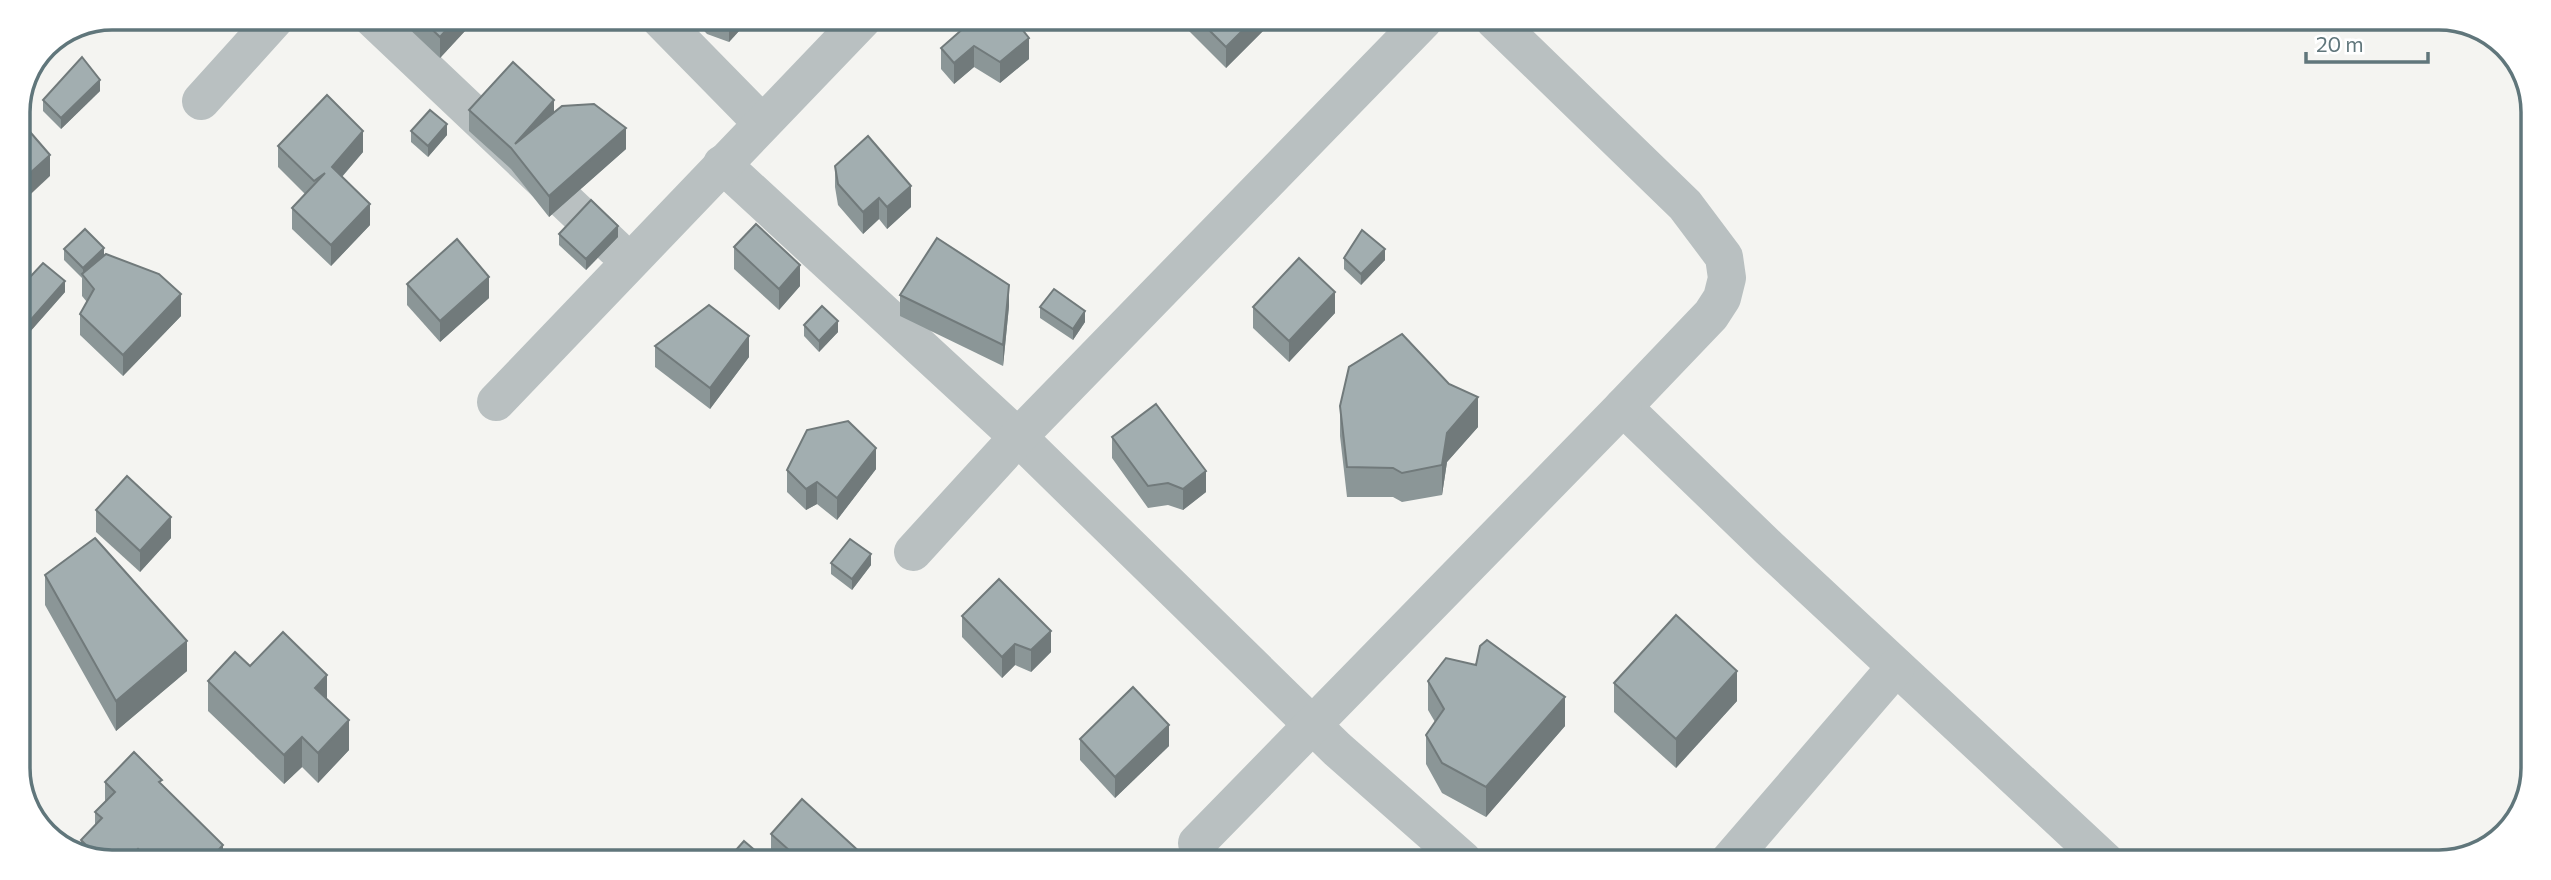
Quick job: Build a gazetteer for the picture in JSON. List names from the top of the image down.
{
  "scale_bar": "20 m"
}
